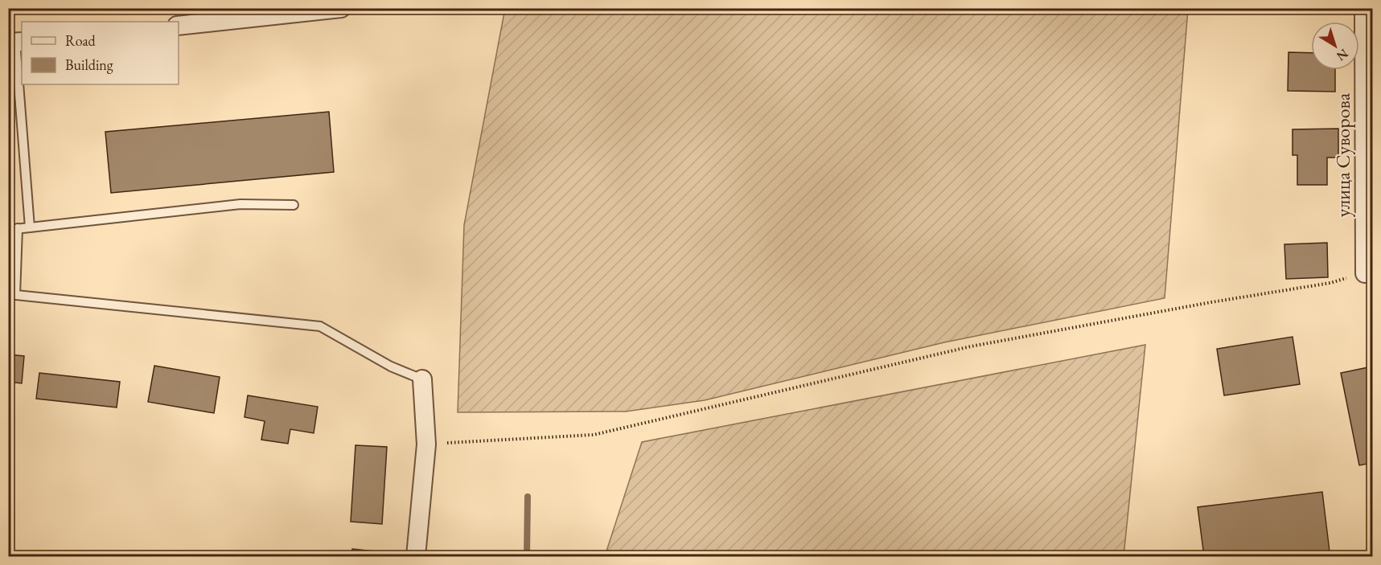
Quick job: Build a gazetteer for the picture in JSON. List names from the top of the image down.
{
  "streets": {
    "street": ["улица Суворова"]
  },
  "legend": ["Road", "Building"],
  "north": "bottom right"
}
